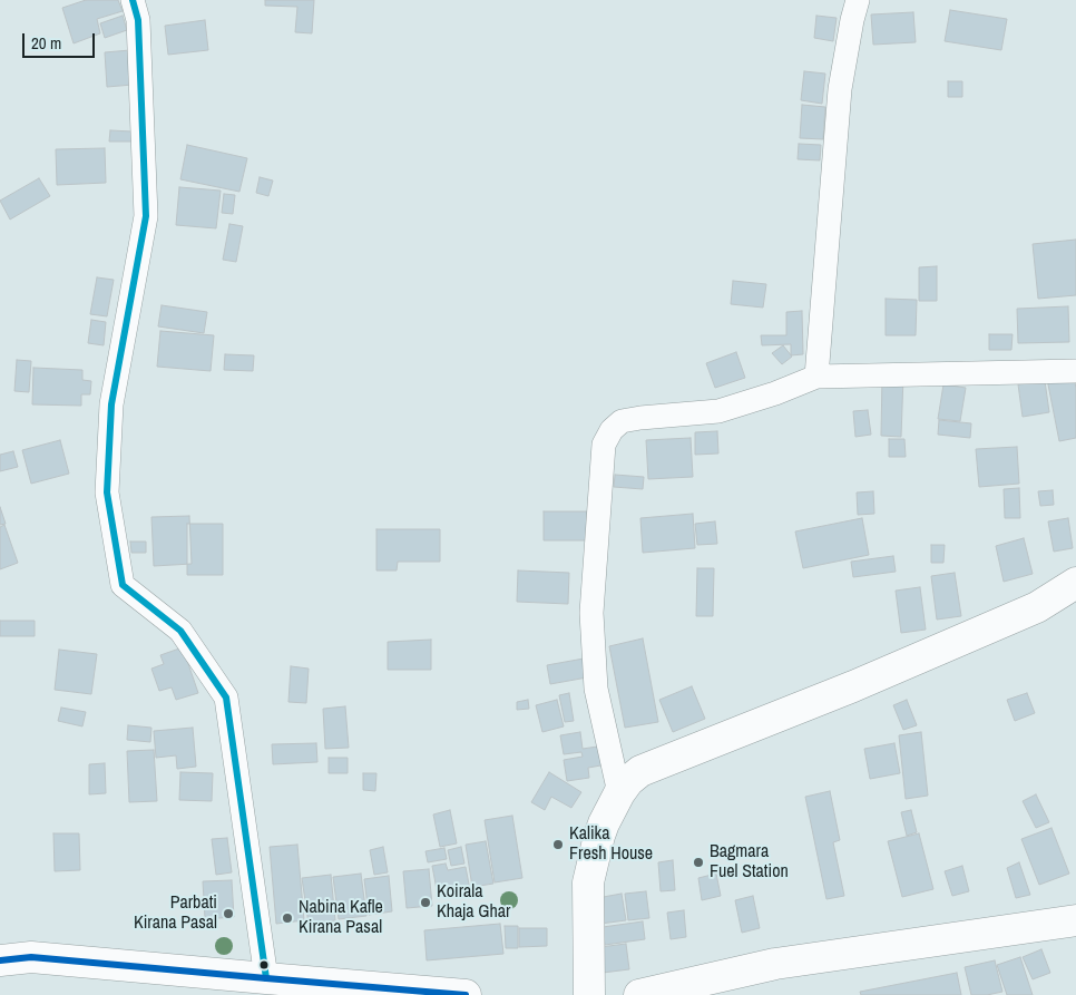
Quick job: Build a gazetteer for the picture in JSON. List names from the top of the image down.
{
  "places": [
    "Kalika Fresh House",
    "Bagmara Fuel Station",
    "Koirala Khaja Ghar",
    "Parbati Kirana Pasal",
    "Nabina Kafle Kirana Pasal"
  ],
  "scale_bar": "20 m"
}
